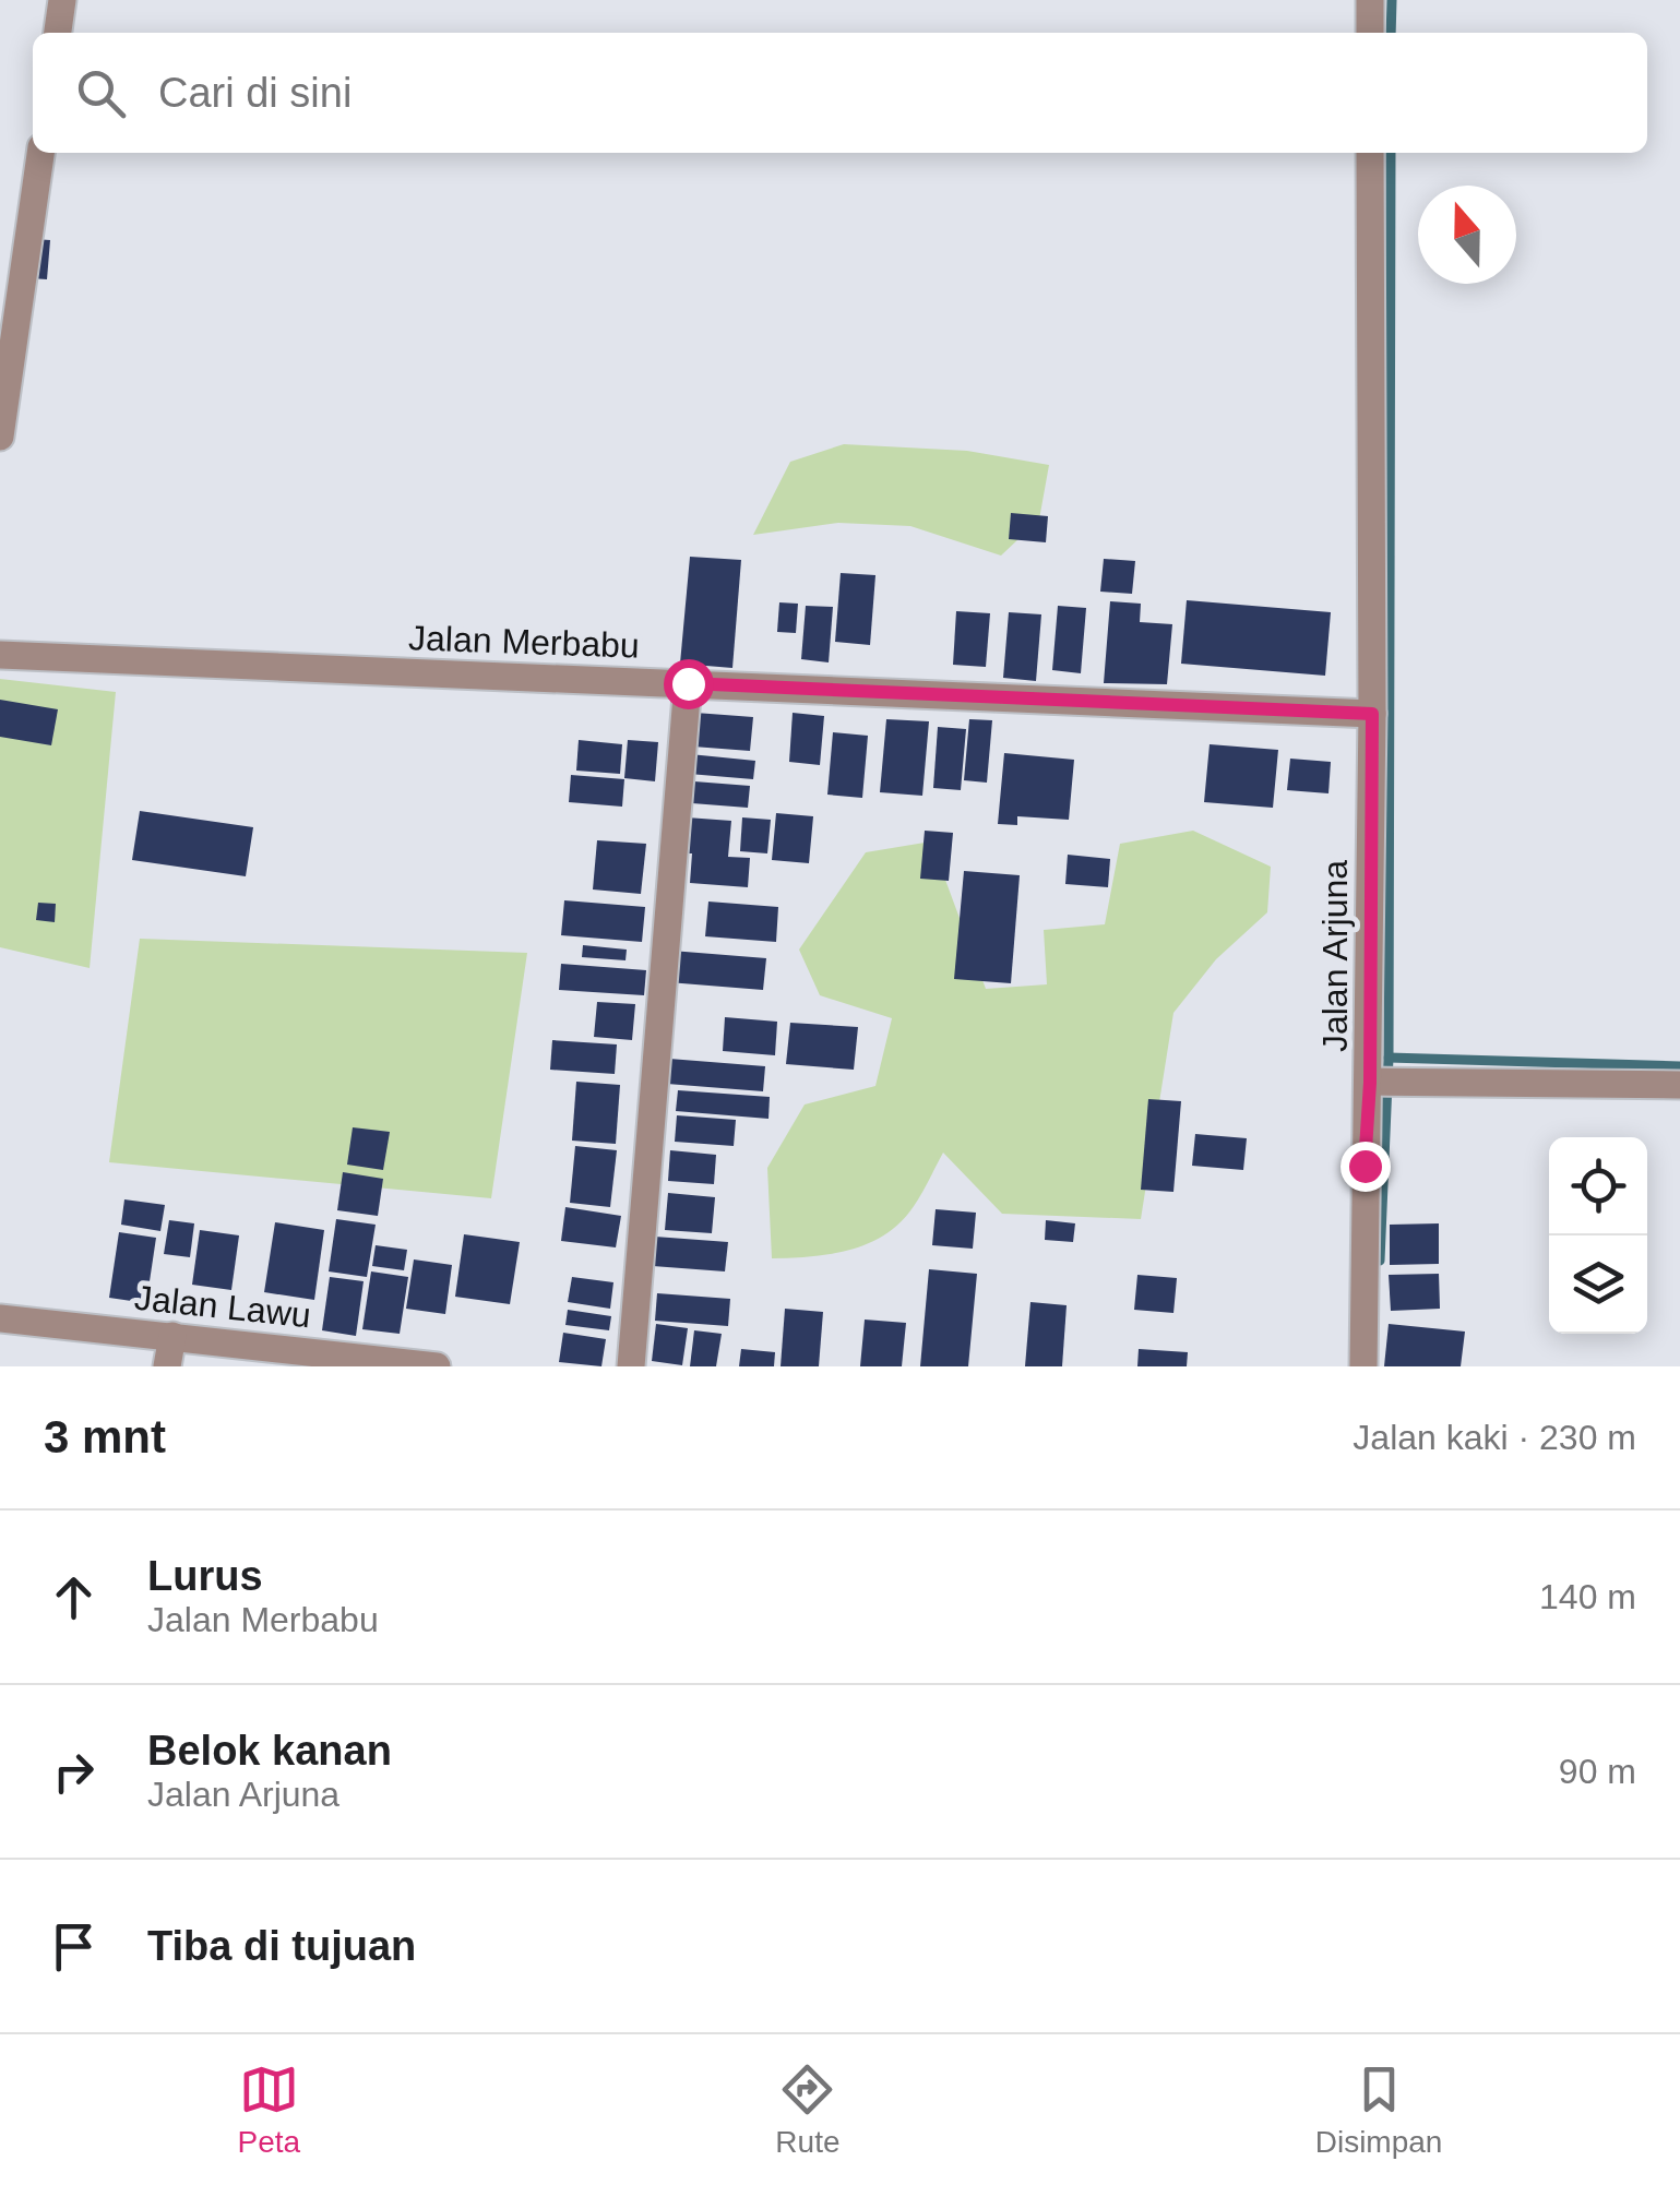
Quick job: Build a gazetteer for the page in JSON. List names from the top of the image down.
{
  "streets": {
    "street": ["Jalan Merbabu", "Jalan Arjuna", "Jalan Lawu"]
  },
  "crossings": [
    ["Jalan Merbabu", "Jalan Arjuna"]
  ],
  "north": "top",
  "page": {
    "search": "Cari di sini",
    "heading": ["3 mnt", "Jalan kaki · 230 m"],
    "list": [
      ["Lurus", "Jalan Merbabu", "140 m"],
      ["Belok kanan", "Jalan Arjuna", "90 m"],
      "Tiba di tujuan"
    ],
    "nav": ["Peta", "Rute", "Disimpan"]
  }
}
